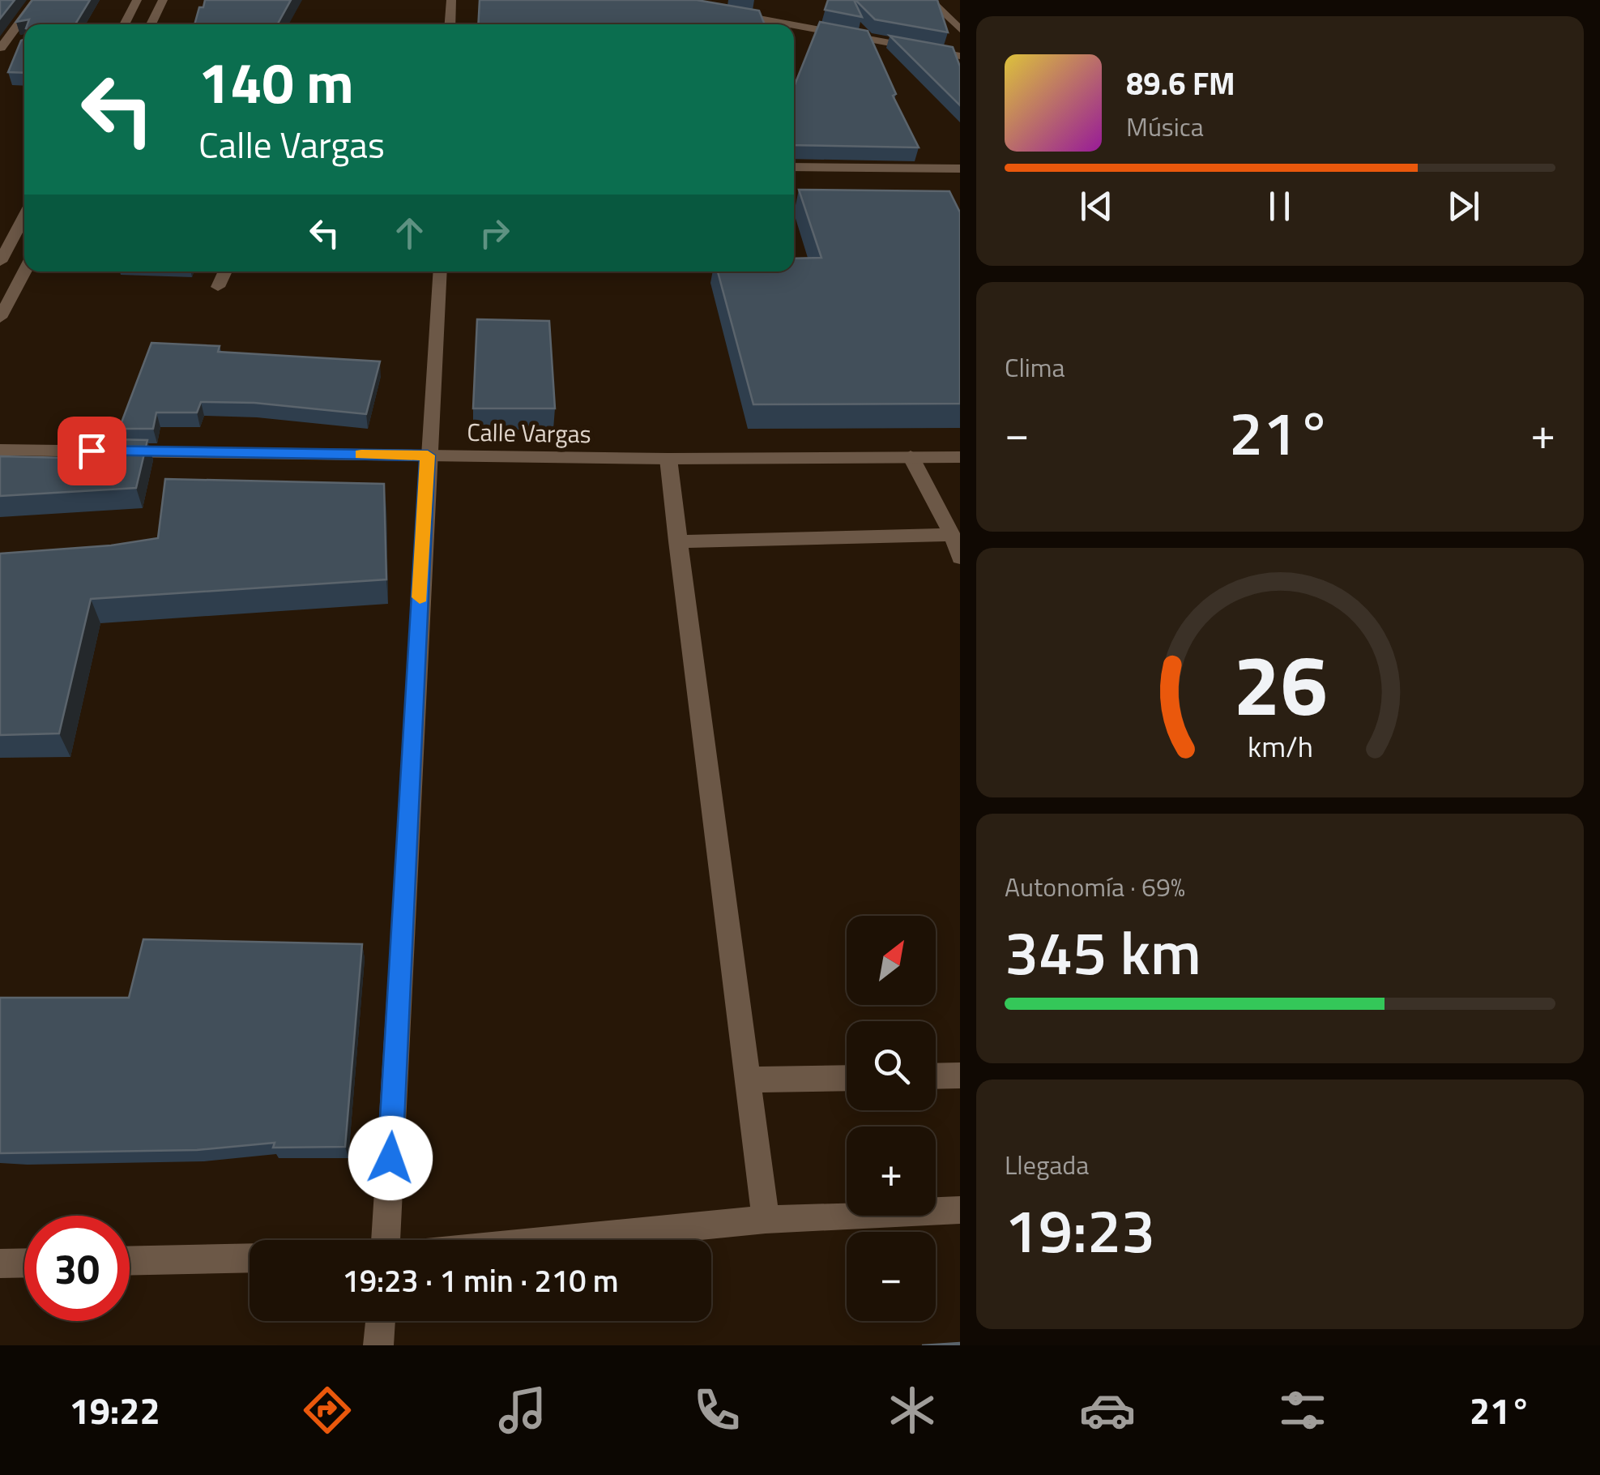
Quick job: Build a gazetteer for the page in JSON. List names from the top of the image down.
{
  "streets": {
    "street": ["Calle Vargas"]
  },
  "north": "top right",
  "page": {
    "turn": ["140 m", "Calle Vargas"],
    "song": ["89.6 FM", "Música"],
    "tile": [
      "Clima",
      ["Autonomía · 69%", "345 km"],
      ["Llegada", "19:23"]
    ],
    "heat": ["−", "21°", "+"],
    "map_buttons": ["+", "−"],
    "limit": "30",
    "trip": "19:23 · 1 min · 210 m",
    "tabs": ["19:22", "21°"],
    "gauge": ["26", "km/h"]
  }
}
